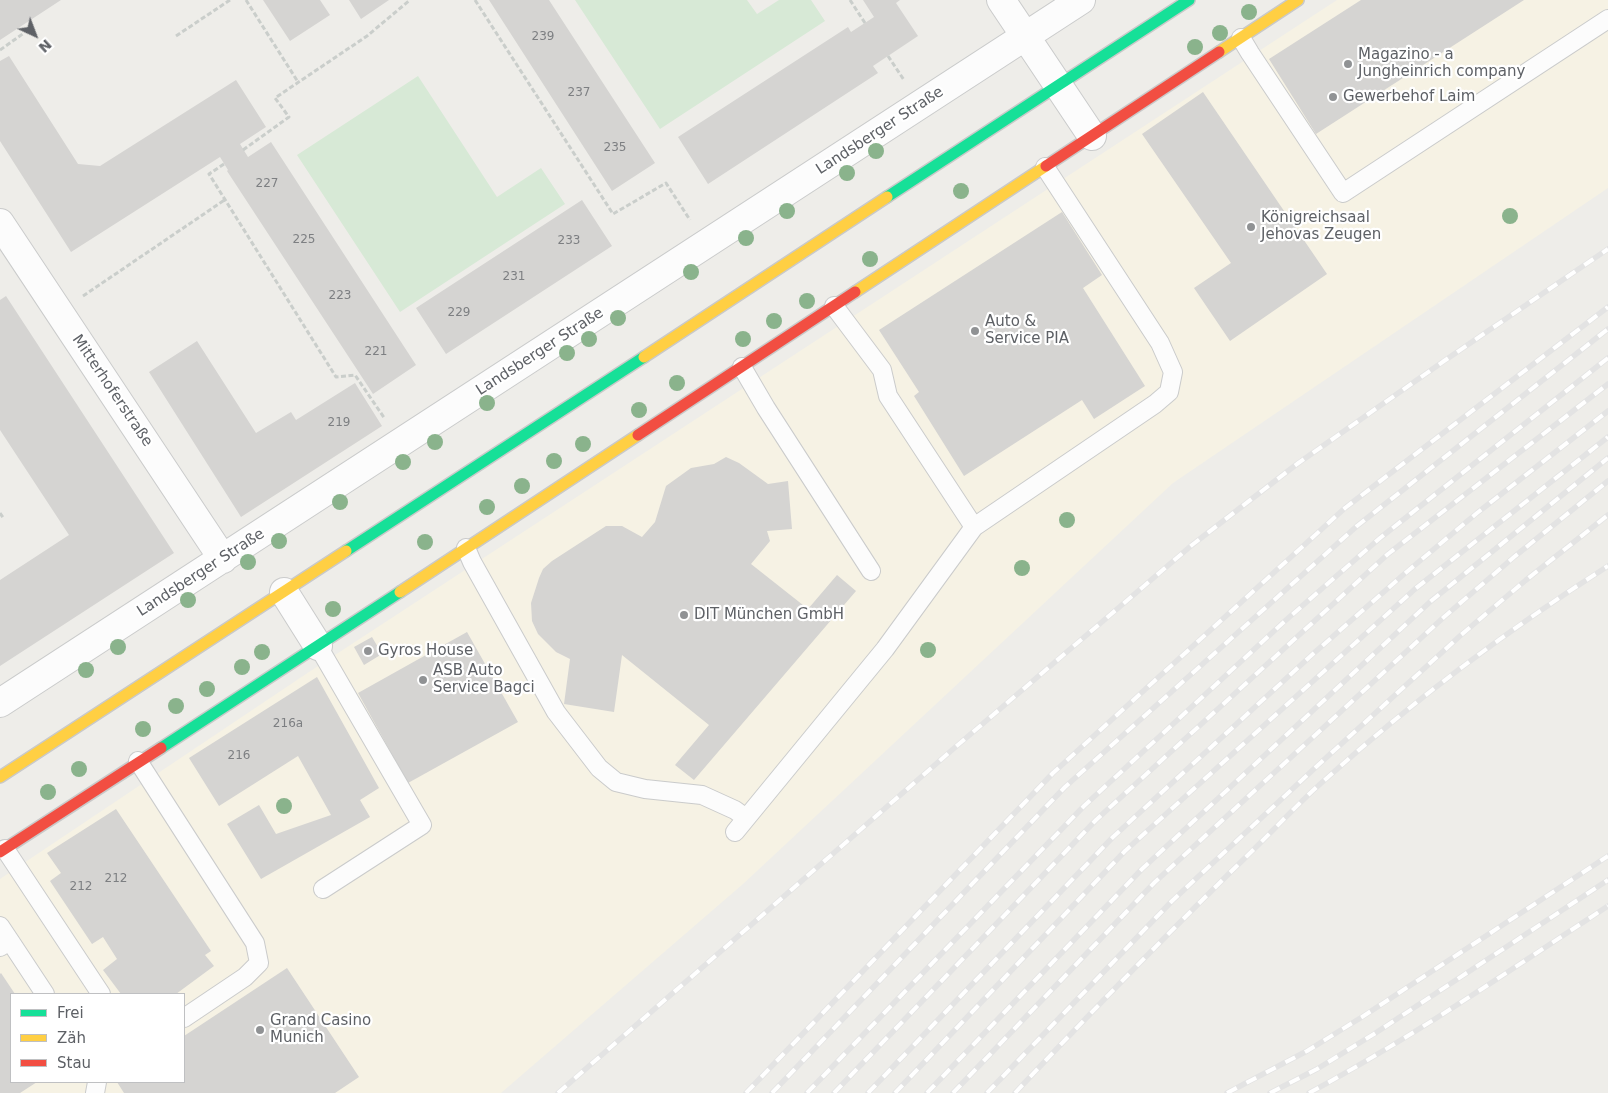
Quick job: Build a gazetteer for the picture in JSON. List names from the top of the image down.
{
  "streets": {
    "street": ["Landsberger Straße", "Mitterhoferstraße"]
  },
  "crossings": [
    ["Landsberger Straße", "Mitterhoferstraße"]
  ],
  "places": [
    "Magazino - a Jungheinrich company",
    "Gewerbehof Laim",
    "Königreichsaal Jehovas Zeugen",
    "Auto & Service PIA",
    "DIT München GmbH",
    "Gyros House",
    "ASB Auto Service Bagci",
    "Grand Casino Munich"
  ],
  "house_numbers": [
    "239",
    "237",
    "235",
    "227",
    "225",
    "233",
    "231",
    "223",
    "229",
    "221",
    "219",
    "216a",
    "216",
    "212",
    "212"
  ],
  "legend": ["Frei", "Zäh", "Stau"],
  "north": "bottom right"
}
